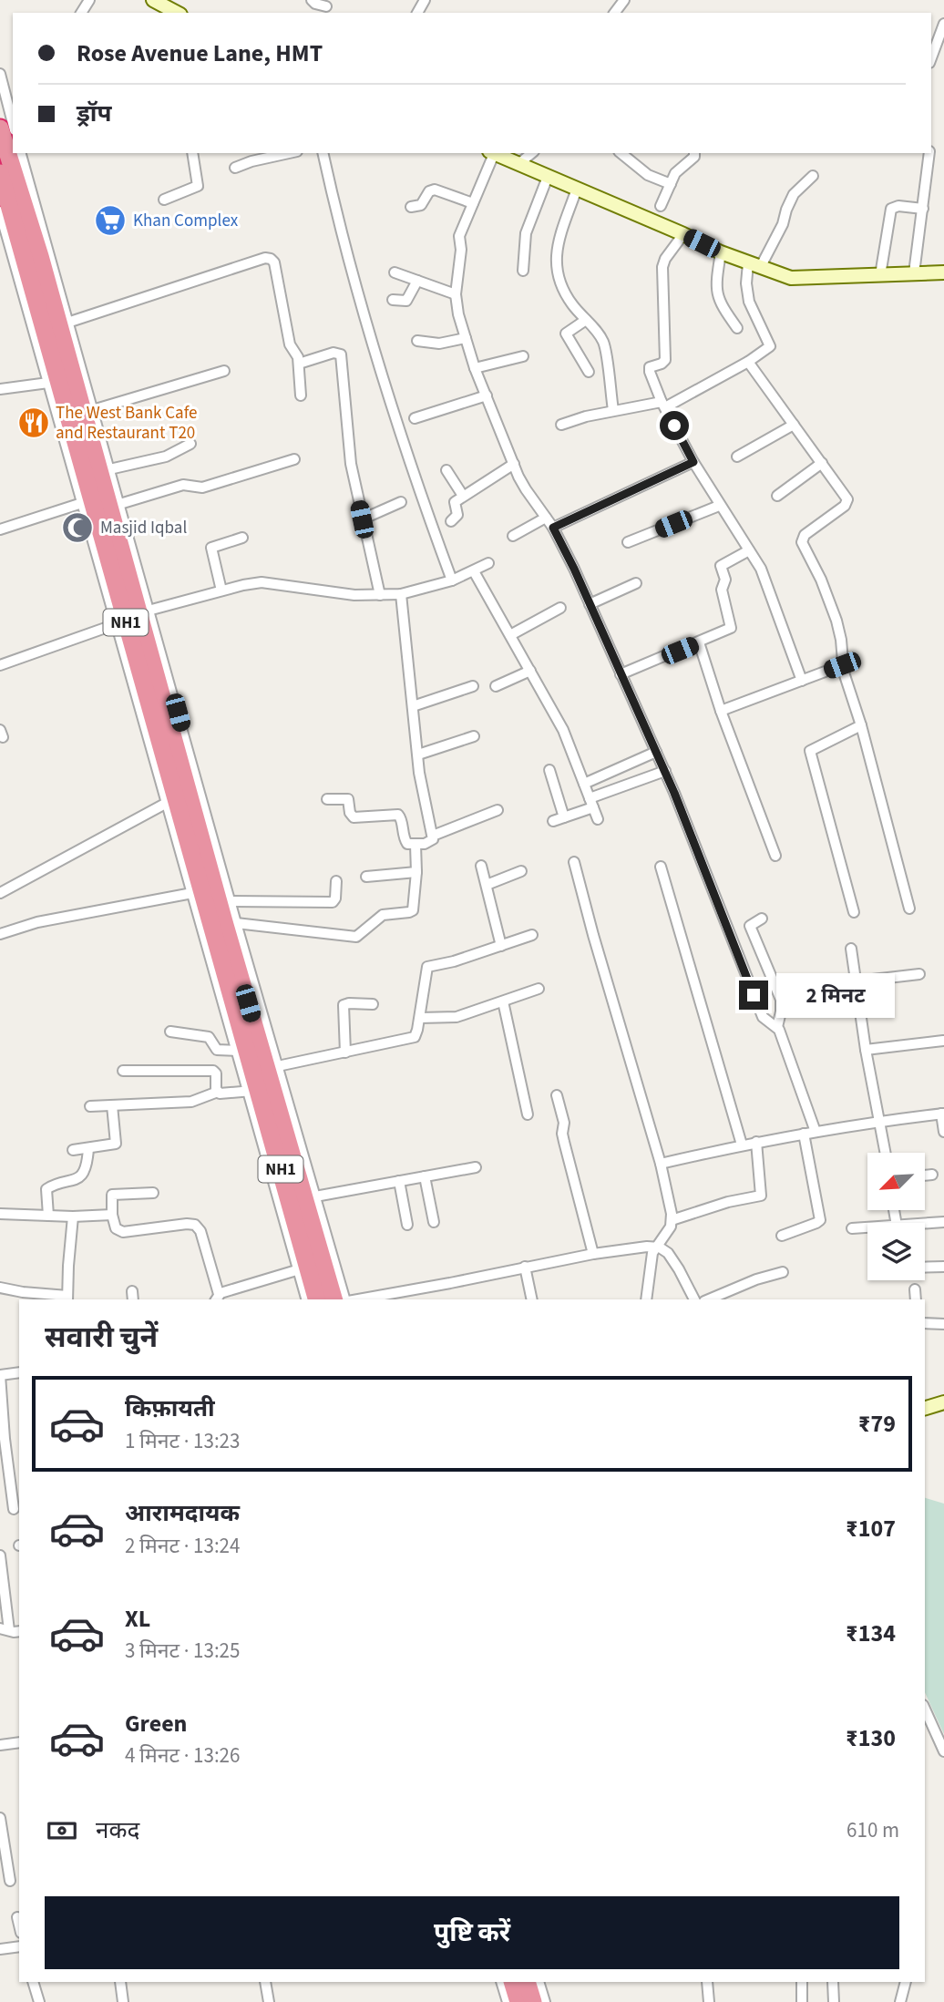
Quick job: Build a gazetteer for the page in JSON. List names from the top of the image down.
{
  "streets": {
    "highway": ["NH1"]
  },
  "places": {
    "supermarket": ["Khan Complex"],
    "restaurant": ["The West Bank Cafe and Restaurant T20"],
    "mosque": ["Masjid Iqbal"]
  },
  "north": "bottom left",
  "page": {
    "banner": ["Rose Avenue Lane, HMT", "ड्रॉप"],
    "bubble": "2 मिनट",
    "heading": "सवारी चुनें",
    "list": [
      {
        "name": "किफ़ायती",
        "note": "1 मिनट · 13:23",
        "value": "₹79"
      },
      {
        "name": "आरामदायक",
        "note": "2 मिनट · 13:24",
        "value": "₹107"
      },
      {
        "name": "XL",
        "note": "3 मिनट · 13:25",
        "value": "₹134"
      },
      {
        "name": "Green",
        "note": "4 मिनट · 13:26",
        "value": "₹130"
      }
    ],
    "pay": ["नकद", "610 m"],
    "buttons": "पुष्टि करें"
  }
}
